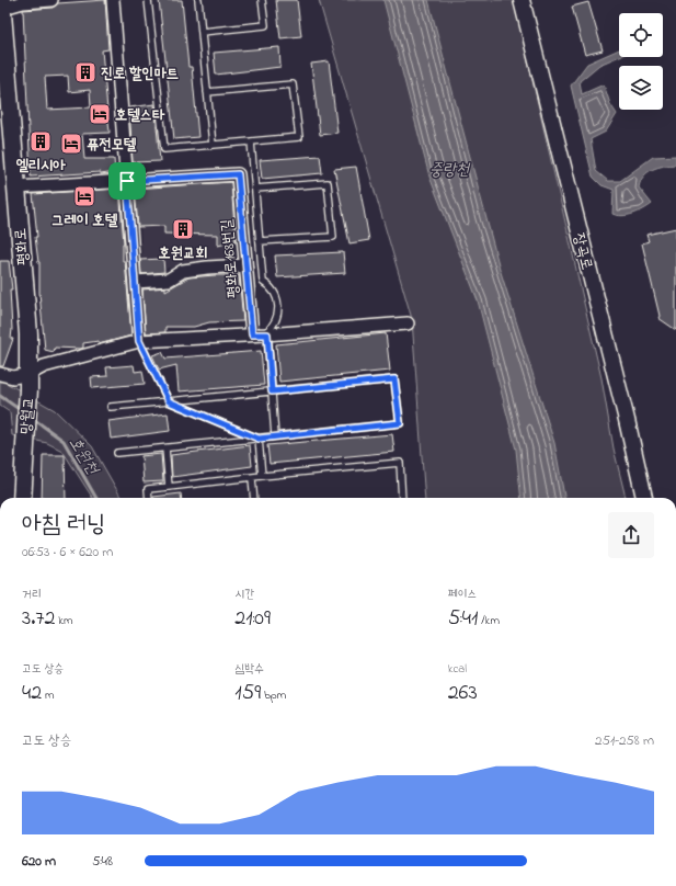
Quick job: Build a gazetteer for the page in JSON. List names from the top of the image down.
{
  "streets": {
    "main road": ["평화로", "망월교"],
    "street": ["장곡로", "평화로168번길"]
  },
  "crossings": [
    ["평화로", "평화로168번길"],
    ["평화로", "망월교"]
  ],
  "water": ["중랑천", "호원천"],
  "places": {
    "building": ["진로 할인마트", "엘리시아", "호원교회"],
    "hotel": ["호텔스타", "퓨전모텔", "그레이 호텔"]
  },
  "page": {
    "heading": ["아침 러닝", "06:53 · 6 × 620 m"],
    "stats": [
      ["거리", "3.72 km"],
      ["시간", "21:09"],
      ["페이스", "5:41 /km"],
      ["고도 상승", "42 m"],
      ["심박수", "159 bpm"],
      ["kcal", "263"]
    ],
    "chart": ["고도 상승", "251–258 m"],
    "list": [
      {
        "name": "620 m",
        "note": "5:48"
      }
    ]
  }
}
